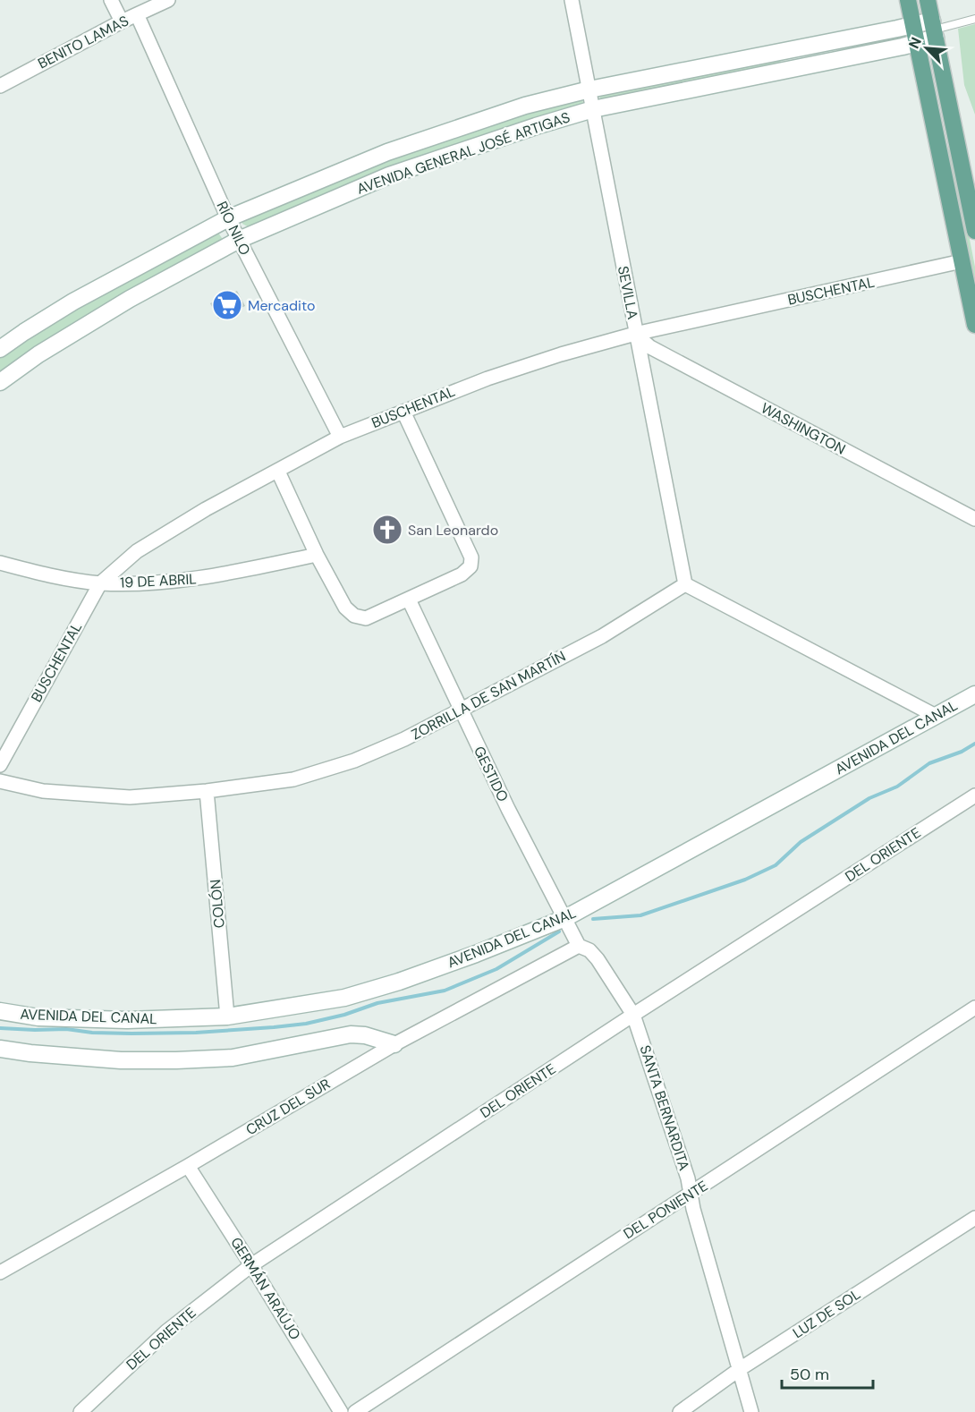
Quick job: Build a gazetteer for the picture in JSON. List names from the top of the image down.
{
  "streets": {
    "street": [
      "BENITO LAMAS",
      "AVENIDA GENERAL JOSÉ ARTIGAS",
      "RÍO NILO",
      "BUSCHENTAL",
      "SEVILLA",
      "WASHINGTON",
      "19 DE ABRIL",
      "ZORRILLA DE SAN MARTÍN",
      "AVENIDA DEL CANAL",
      "GESTIDO",
      "DEL ORIENTE",
      "COLÓN",
      "CRUZ DEL SUR",
      "SANTA BERNARDITA",
      "DEL PONIENTE",
      "GERMÁN ARAÚJO",
      "LUZ DE SOL"
    ]
  },
  "crossings": [
    ["BENITO LAMAS", "RÍO NILO"],
    ["AVENIDA GENERAL JOSÉ ARTIGAS", "RÍO NILO"],
    ["AVENIDA GENERAL JOSÉ ARTIGAS", "SEVILLA"],
    ["RÍO NILO", "BUSCHENTAL"],
    ["BUSCHENTAL", "SEVILLA"],
    ["BUSCHENTAL", "WASHINGTON"],
    ["BUSCHENTAL", "19 DE ABRIL"],
    ["SEVILLA", "WASHINGTON"],
    ["SEVILLA", "ZORRILLA DE SAN MARTÍN"],
    ["ZORRILLA DE SAN MARTÍN", "GESTIDO"],
    ["ZORRILLA DE SAN MARTÍN", "COLÓN"],
    ["AVENIDA DEL CANAL", "GESTIDO"],
    ["AVENIDA DEL CANAL", "COLÓN"],
    ["GESTIDO", "CRUZ DEL SUR"],
    ["GESTIDO", "SANTA BERNARDITA"],
    ["DEL ORIENTE", "SANTA BERNARDITA"],
    ["DEL ORIENTE", "GERMÁN ARAÚJO"],
    ["CRUZ DEL SUR", "SANTA BERNARDITA"],
    ["CRUZ DEL SUR", "GERMÁN ARAÚJO"],
    ["SANTA BERNARDITA", "DEL PONIENTE"],
    ["SANTA BERNARDITA", "LUZ DE SOL"]
  ],
  "places": {
    "supermarket": ["Mercadito"],
    "church": ["San Leonardo"]
  },
  "scale_bar": "50 m",
  "north": "top left"
}
